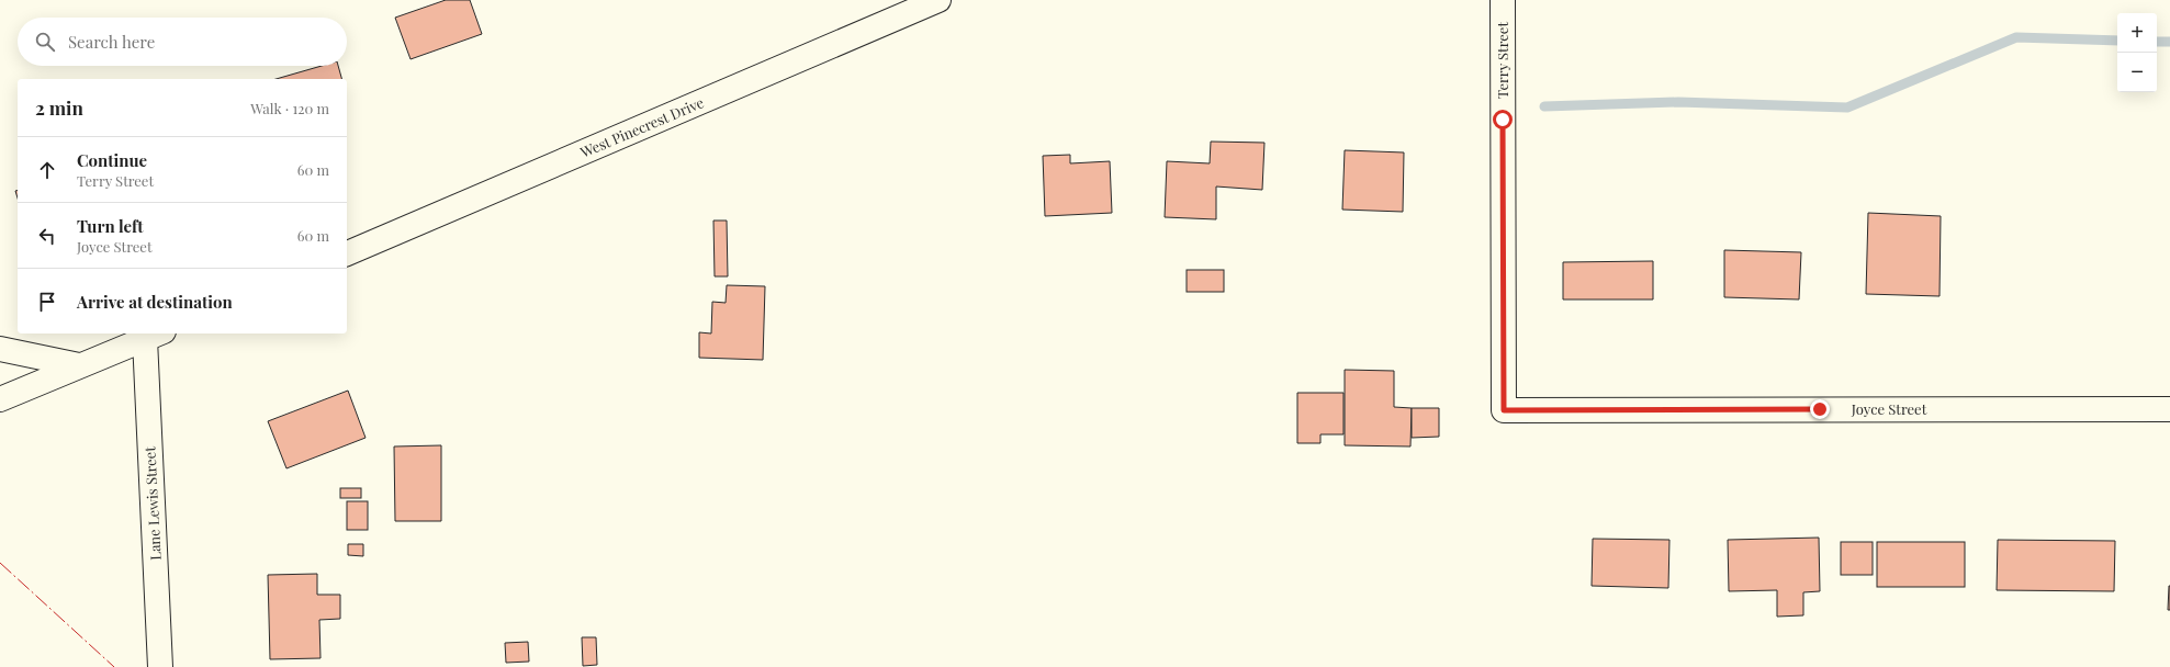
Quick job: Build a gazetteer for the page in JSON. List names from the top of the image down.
{
  "streets": {
    "street": [
      "Terry Street",
      "West Pinecrest Drive",
      "Joyce Street",
      "Lane Lewis Street"
    ]
  },
  "crossings": [
    ["Terry Street", "Joyce Street"]
  ],
  "page": {
    "map_buttons": ["+", "−"],
    "search": "Search here",
    "heading": ["2 min", "Walk · 120 m"],
    "list": [
      ["Continue", "Terry Street", "60 m"],
      ["Turn left", "Joyce Street", "60 m"],
      "Arrive at destination"
    ]
  }
}
